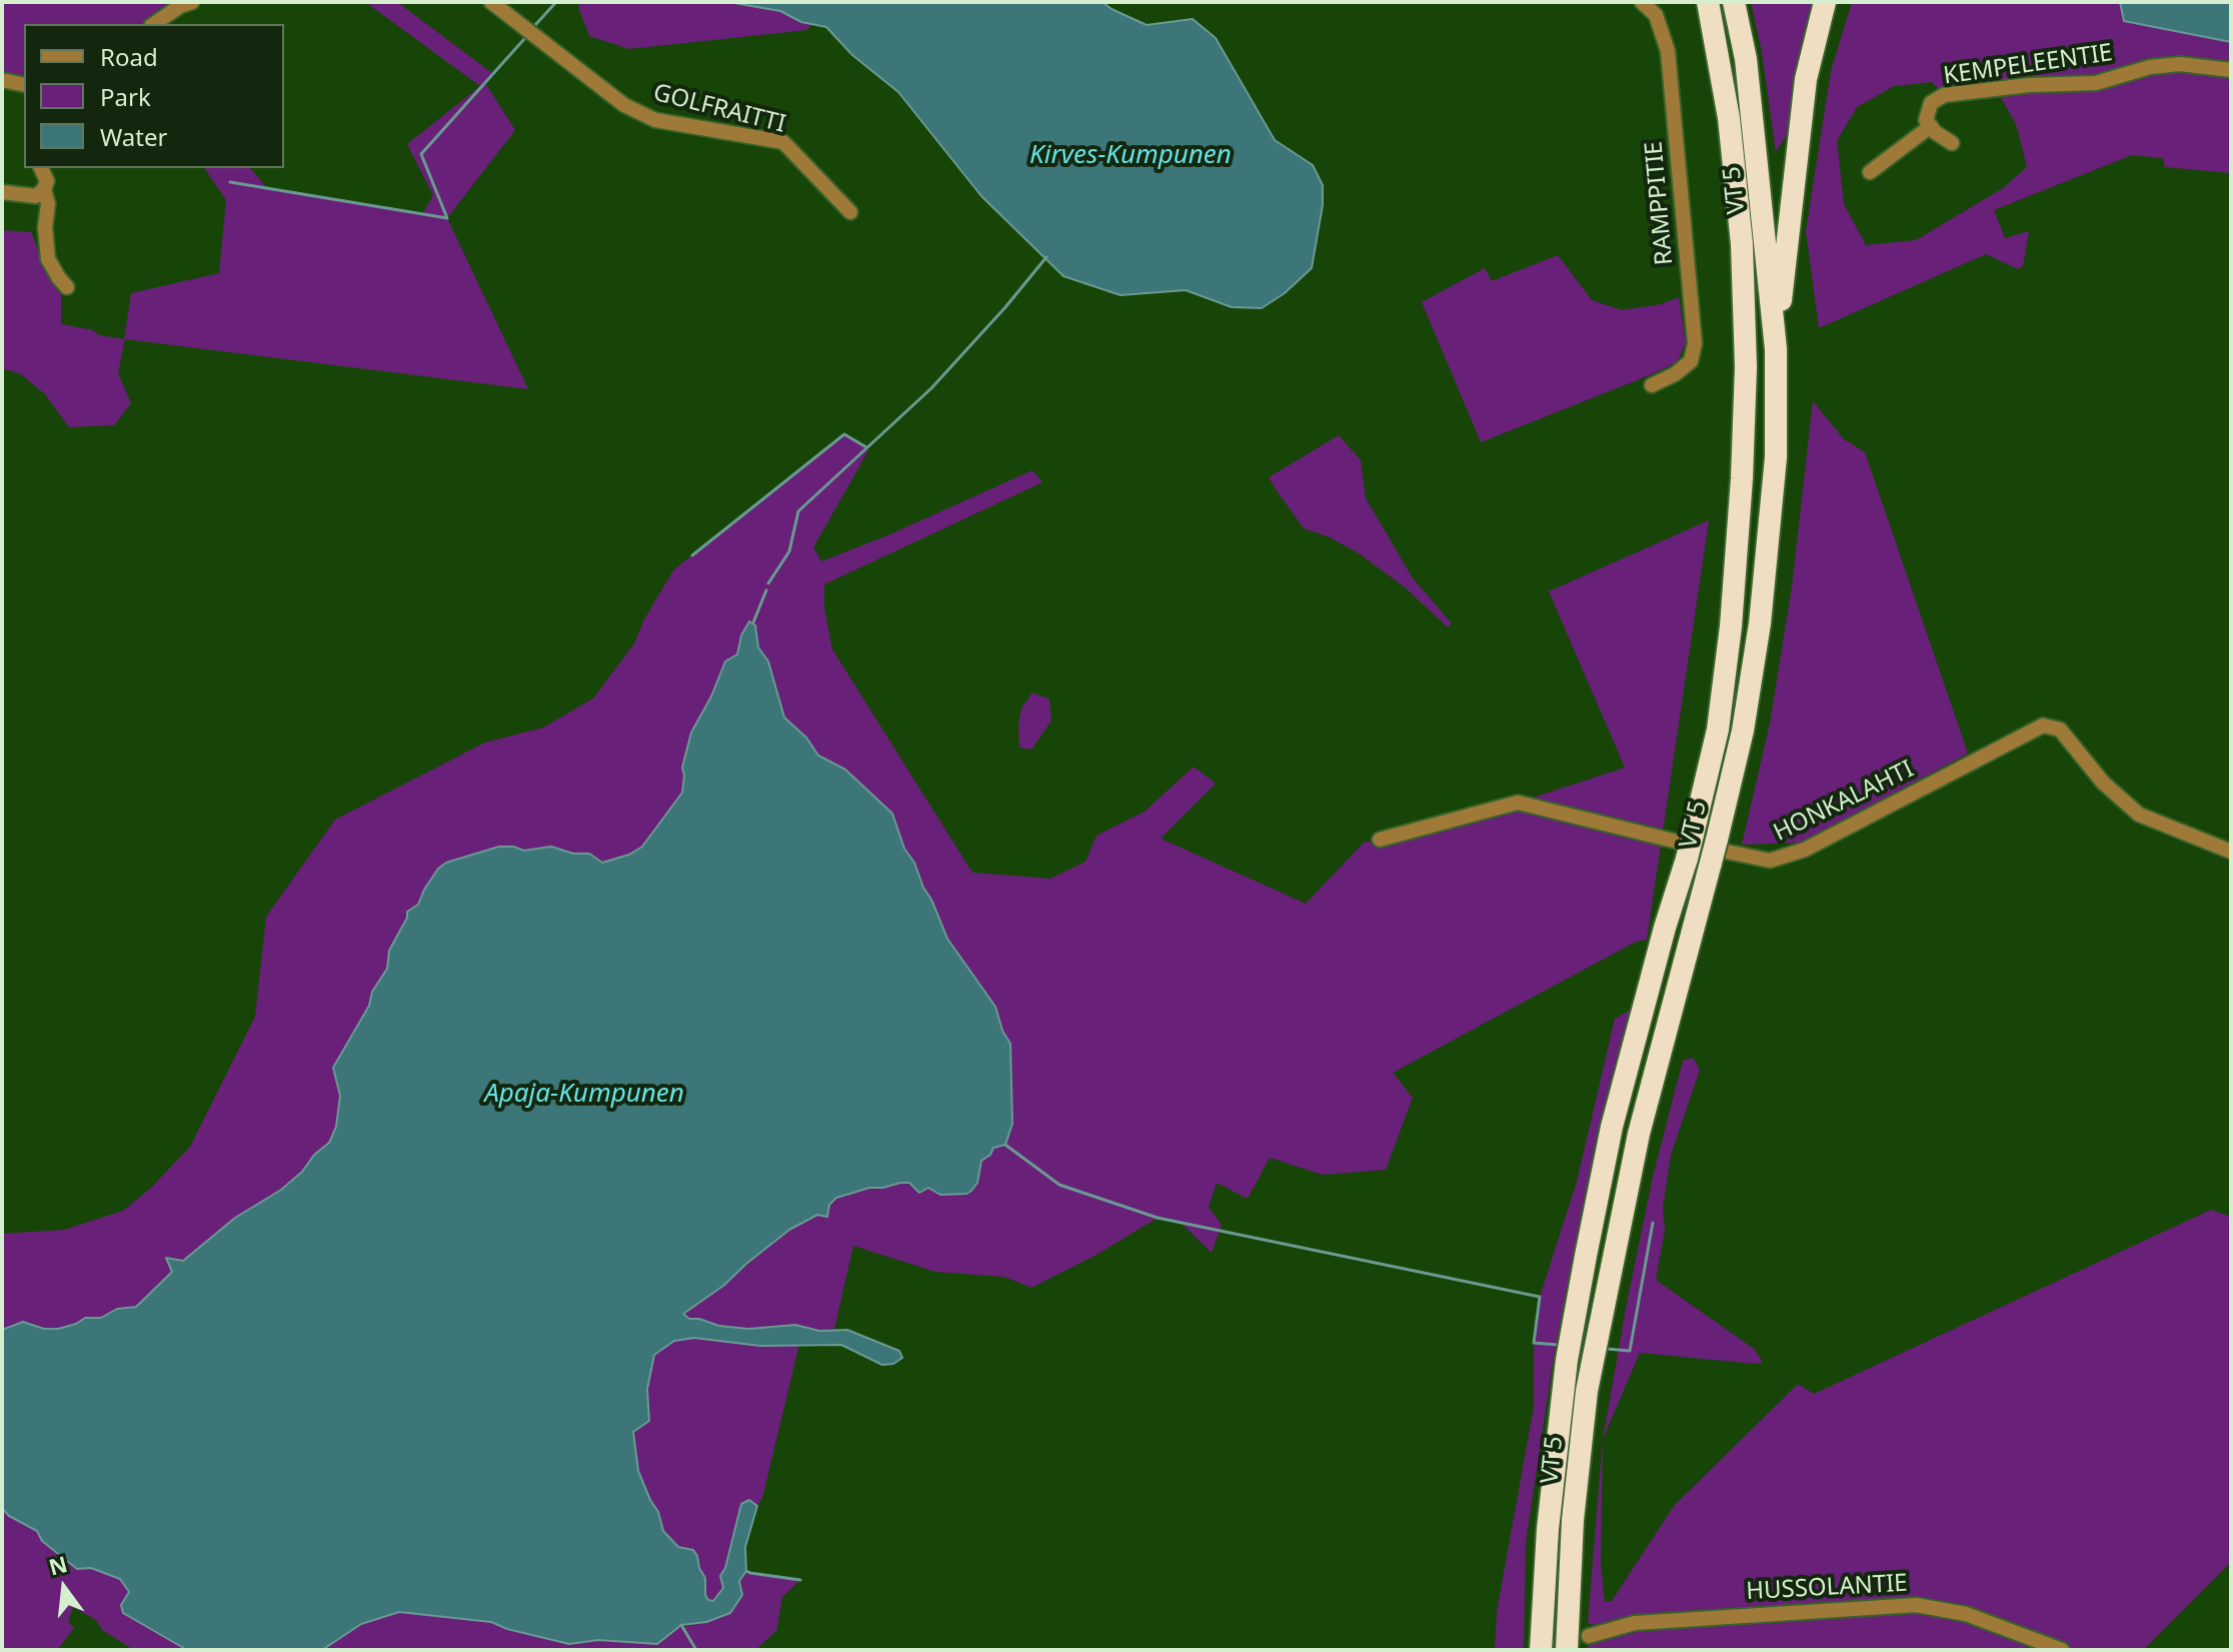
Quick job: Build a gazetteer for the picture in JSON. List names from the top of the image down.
{
  "streets": {
    "highway": ["VT 5"],
    "street": [
      "KEMPELEENTIE",
      "GOLFRAITTI",
      "RAMPPITIE",
      "HONKALAHTI",
      "HUSSOLANTIE"
    ]
  },
  "water": ["Kirves-Kumpunen", "Apaja-Kumpunen"],
  "legend": ["Road", "Park", "Water"],
  "north": "top"
}
